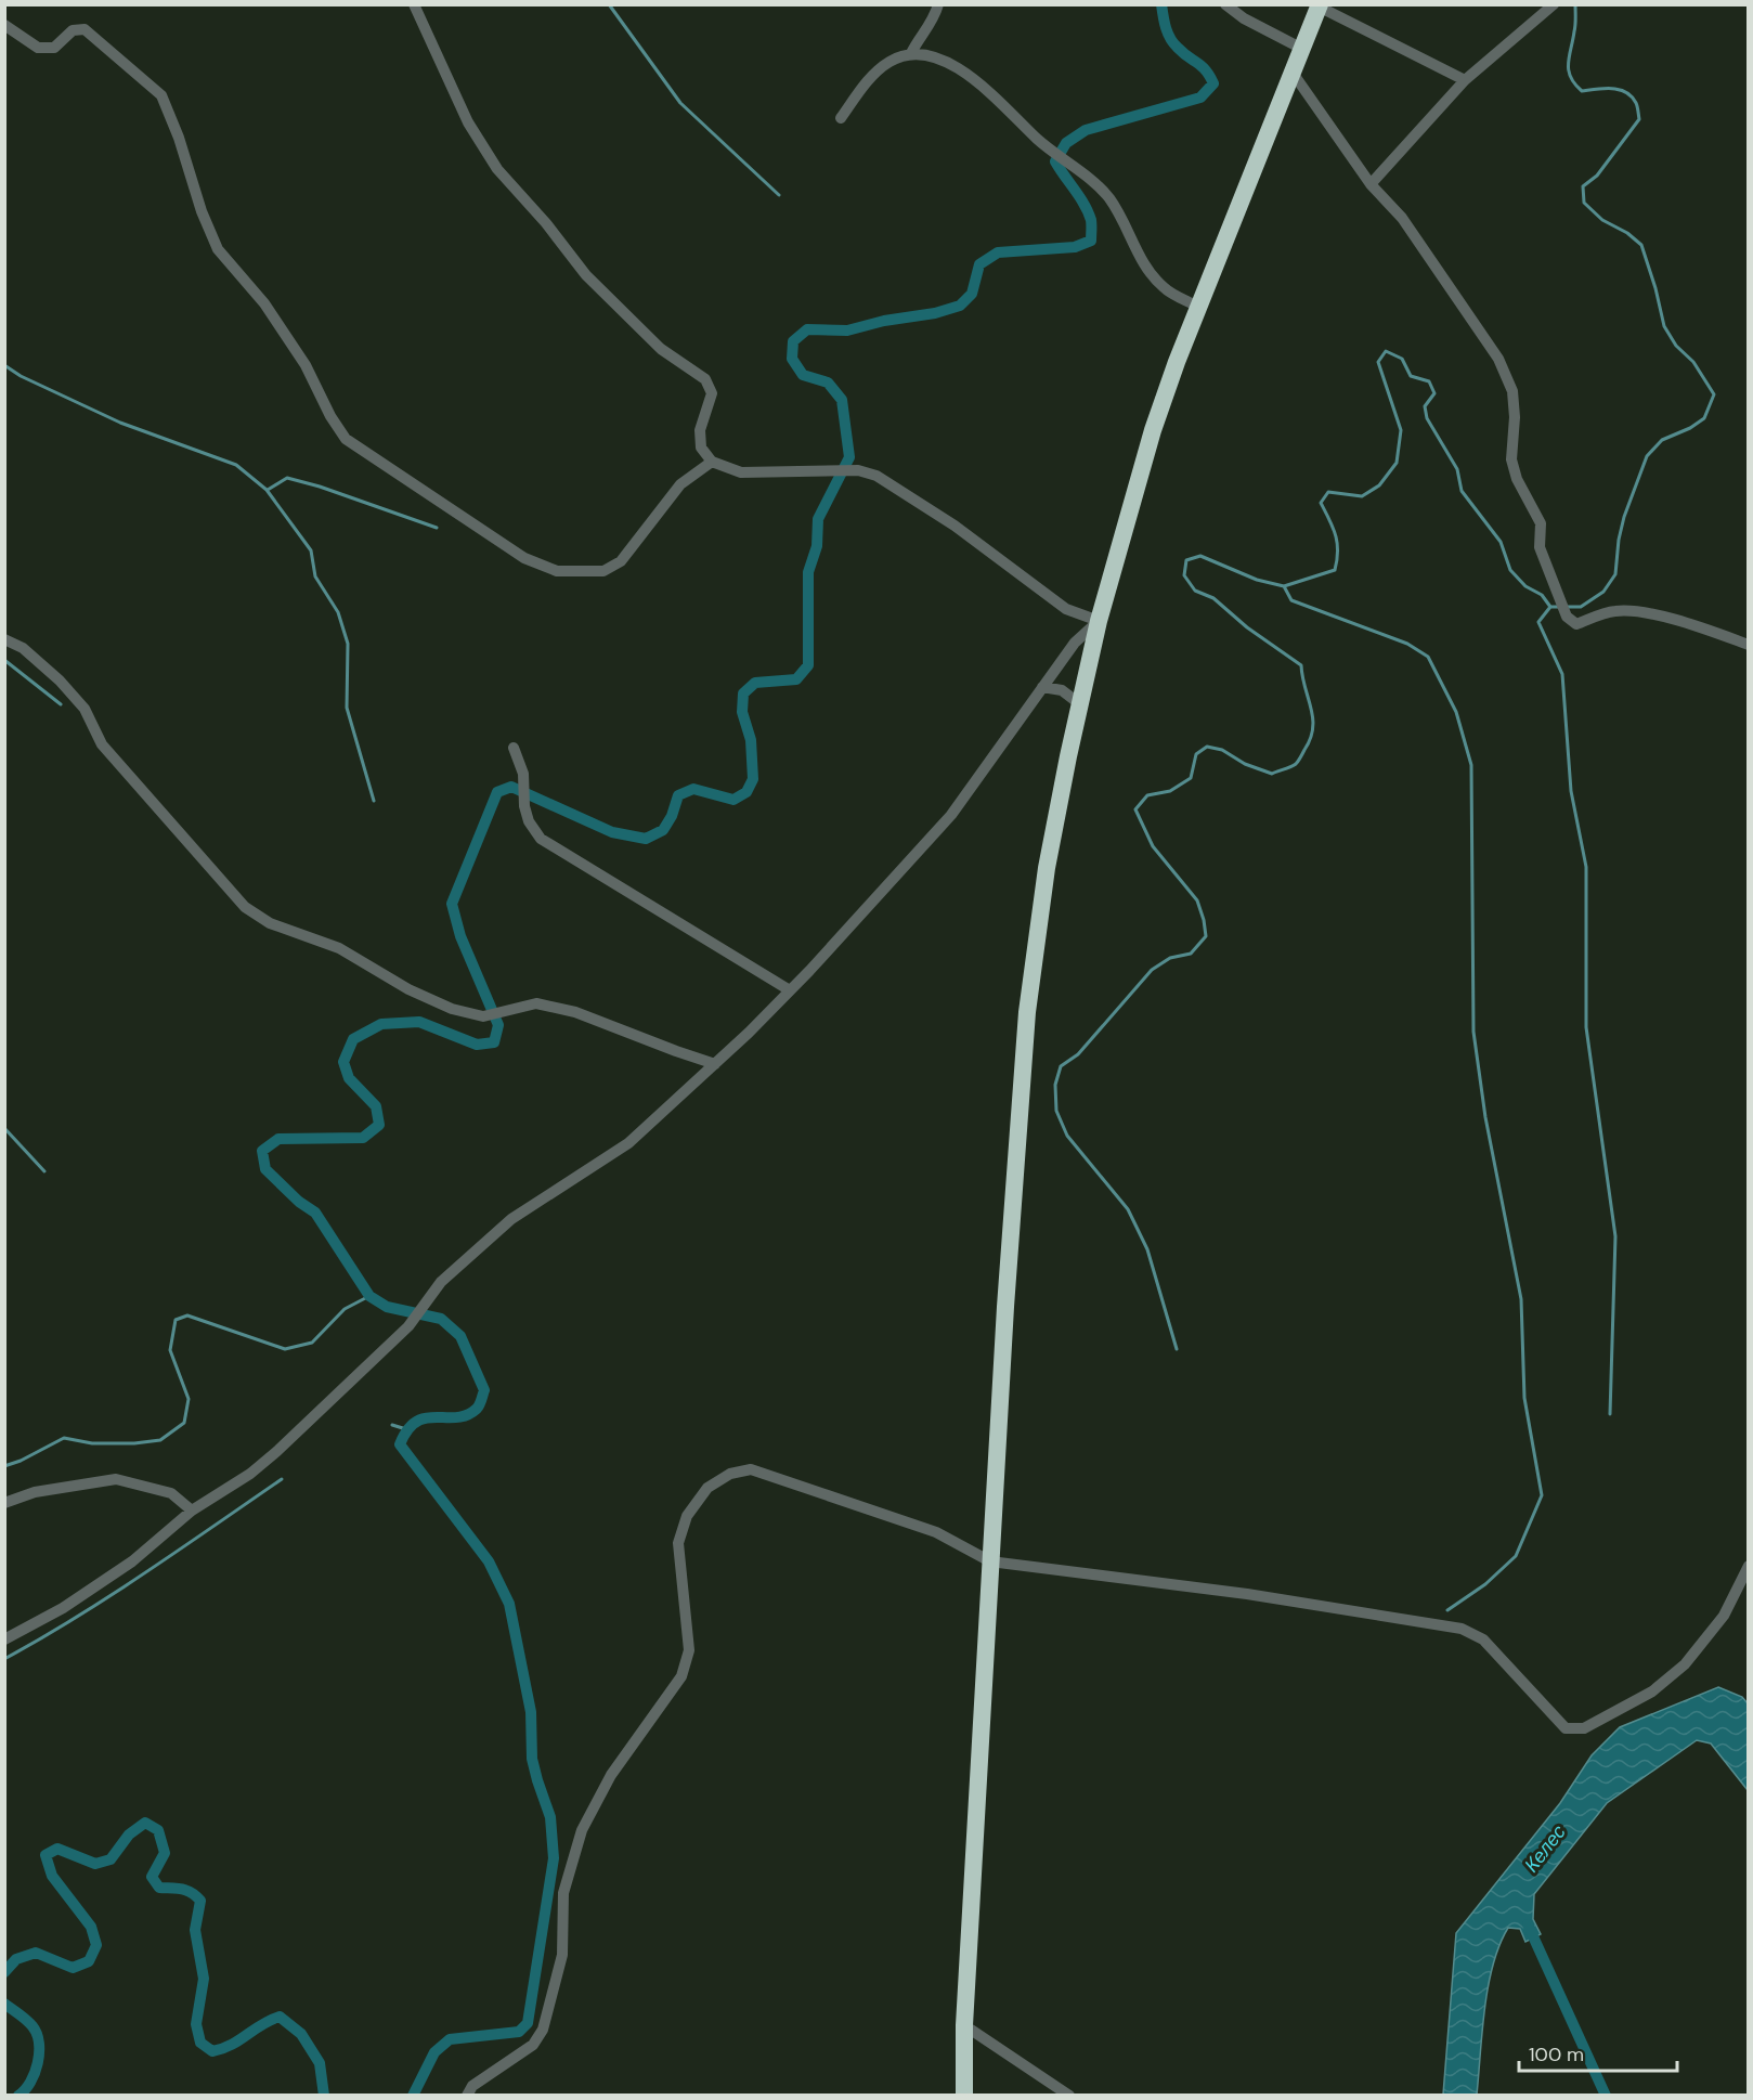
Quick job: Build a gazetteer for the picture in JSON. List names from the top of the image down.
{
  "water": ["Келес"],
  "scale_bar": "100 m"
}
